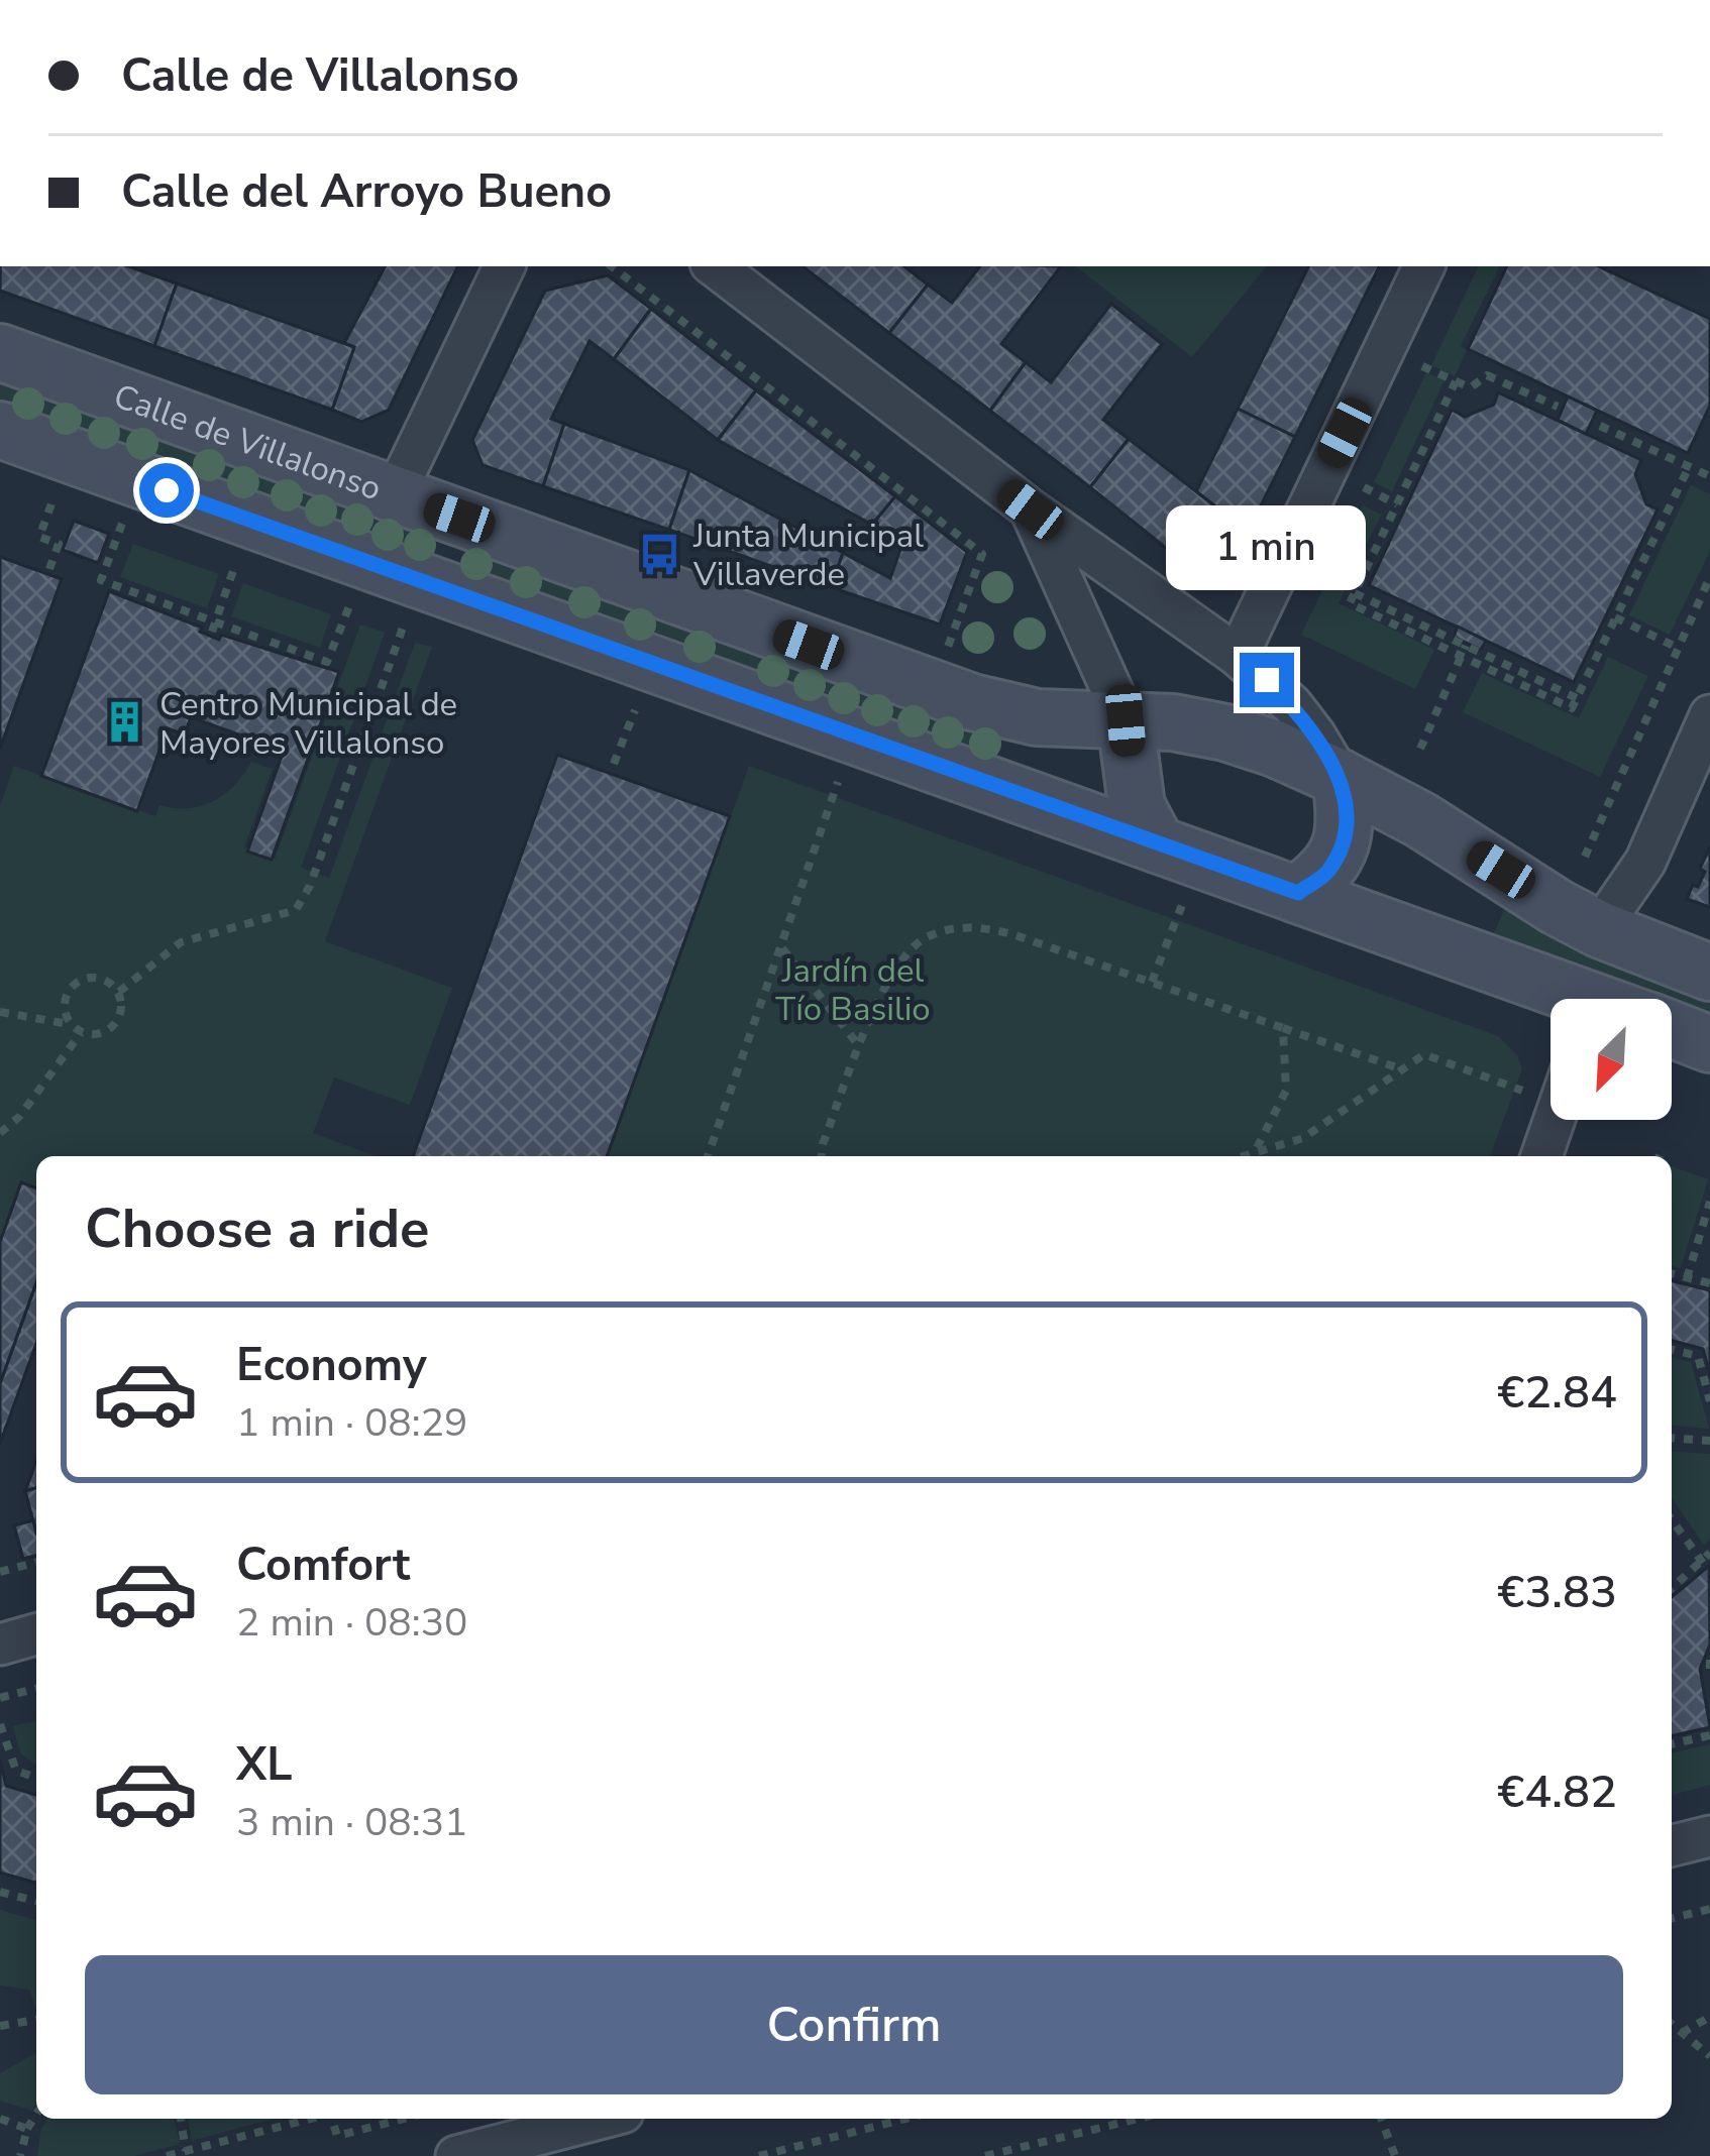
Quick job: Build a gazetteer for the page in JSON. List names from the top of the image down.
{
  "streets": {
    "main road": ["Calle de Villalonso"]
  },
  "parks": ["Jardín del Tío Basilio"],
  "places": {
    "bus stop": ["Junta Municipal Villaverde"],
    "building": ["Centro Municipal de Mayores Villalonso"]
  },
  "north": "bottom left",
  "page": {
    "banner": ["Calle de Villalonso", "Calle del Arroyo Bueno"],
    "bubble": "1 min",
    "heading": "Choose a ride",
    "list": [
      {
        "name": "Economy",
        "note": "1 min · 08:29",
        "value": "€2.84"
      },
      {
        "name": "Comfort",
        "note": "2 min · 08:30",
        "value": "€3.83"
      },
      {
        "name": "XL",
        "note": "3 min · 08:31",
        "value": "€4.82"
      }
    ],
    "buttons": "Confirm"
  }
}
